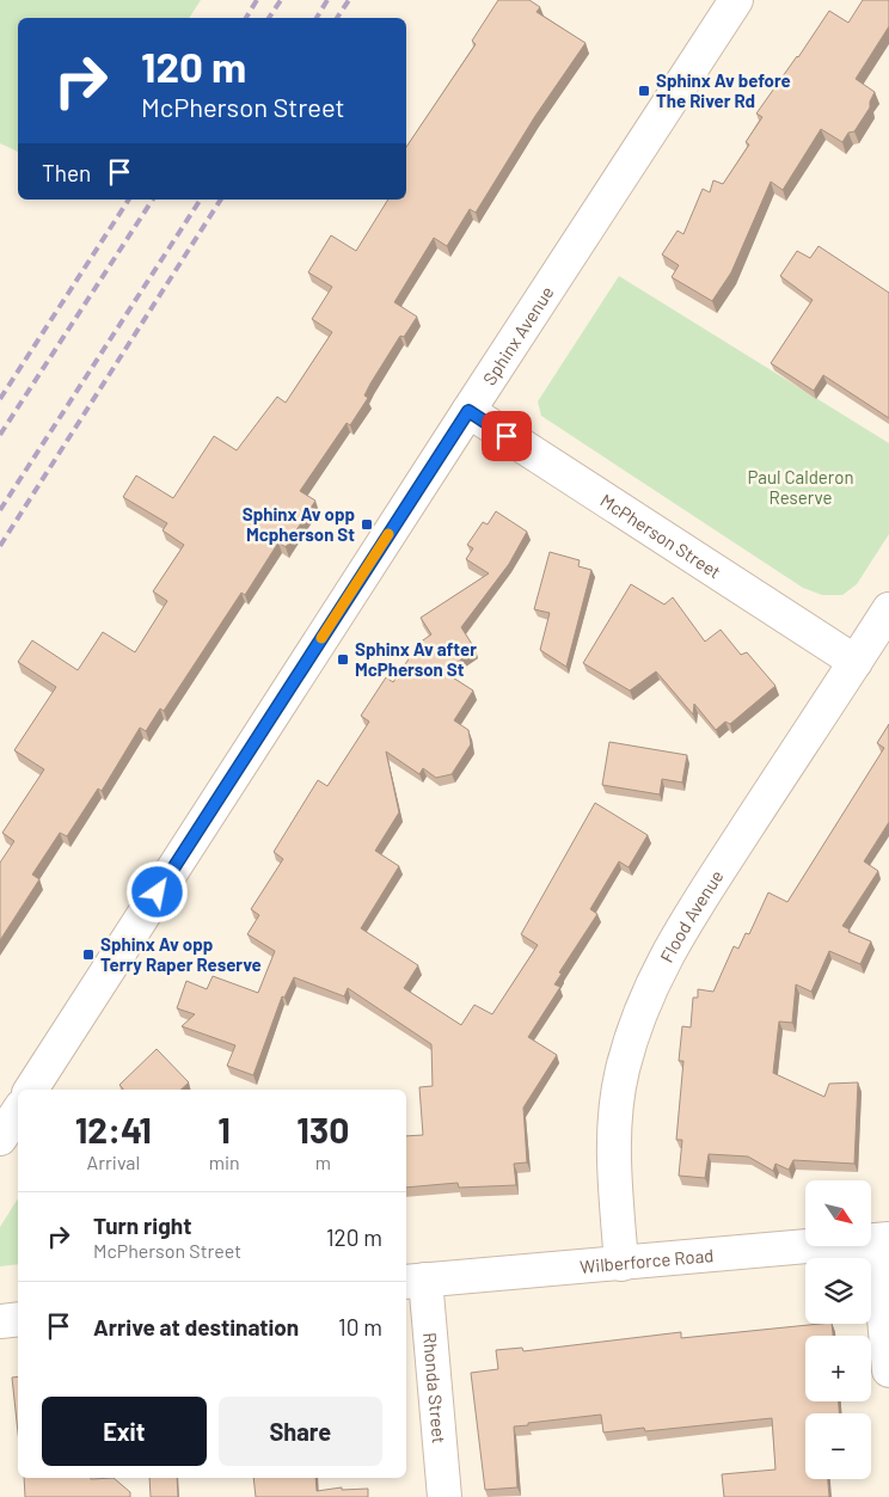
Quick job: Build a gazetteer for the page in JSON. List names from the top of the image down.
{
  "streets": {
    "street": [
      "Sphinx Avenue",
      "McPherson Street",
      "Flood Avenue",
      "Wilberforce Road",
      "Rhonda Street"
    ]
  },
  "crossings": [
    ["Sphinx Avenue", "McPherson Street"],
    ["McPherson Street", "Flood Avenue"],
    ["Flood Avenue", "Wilberforce Road"],
    ["Wilberforce Road", "Rhonda Street"]
  ],
  "parks": ["Paul Calderon Reserve"],
  "places": {
    "transit": [
      "Sphinx Av before The River Rd",
      "Sphinx Av opp Mcpherson St",
      "Sphinx Av after McPherson St",
      "Sphinx Av opp Terry Raper Reserve"
    ]
  },
  "north": "bottom right",
  "page": {
    "turn": ["120 m", "McPherson Street"],
    "then": "Then",
    "eta": [
      "12:41",
      "Arrival",
      "1",
      "min",
      "130",
      "m"
    ],
    "map_buttons": ["+", "−"],
    "list": [
      {
        "name": "Turn right",
        "note": "McPherson Street",
        "value": "120 m"
      },
      {
        "name": "Arrive at destination",
        "value": "10 m"
      }
    ],
    "buttons": ["Exit", "Share"]
  }
}
